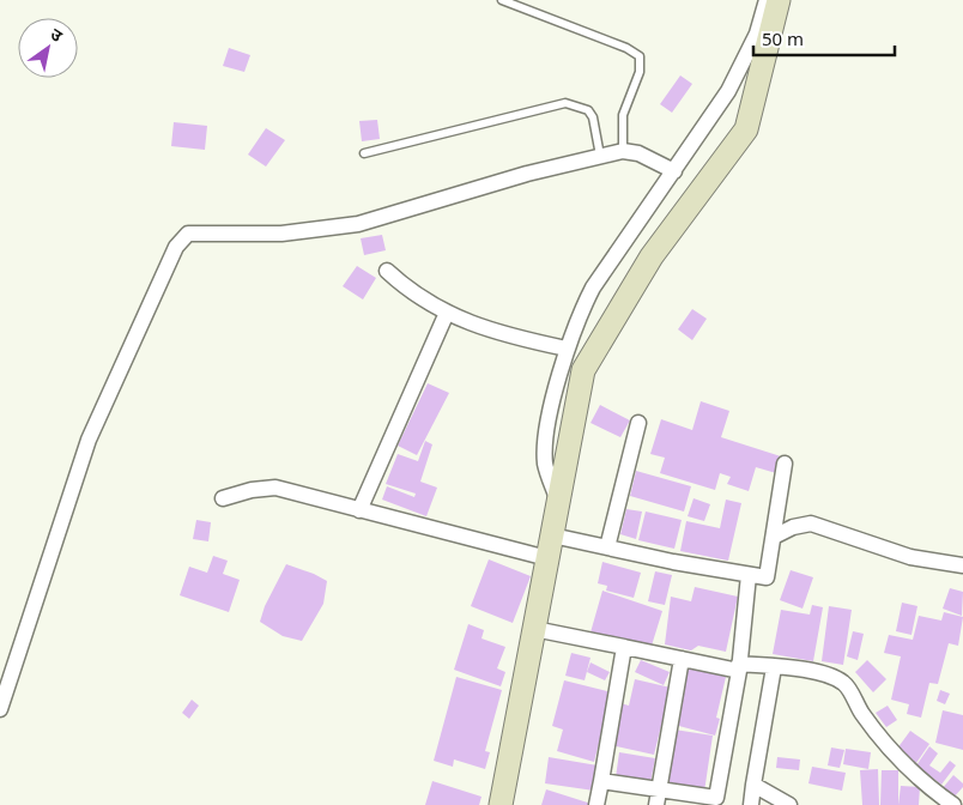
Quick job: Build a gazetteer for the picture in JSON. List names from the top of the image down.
{
  "scale_bar": "50 m",
  "north": "top right"
}
